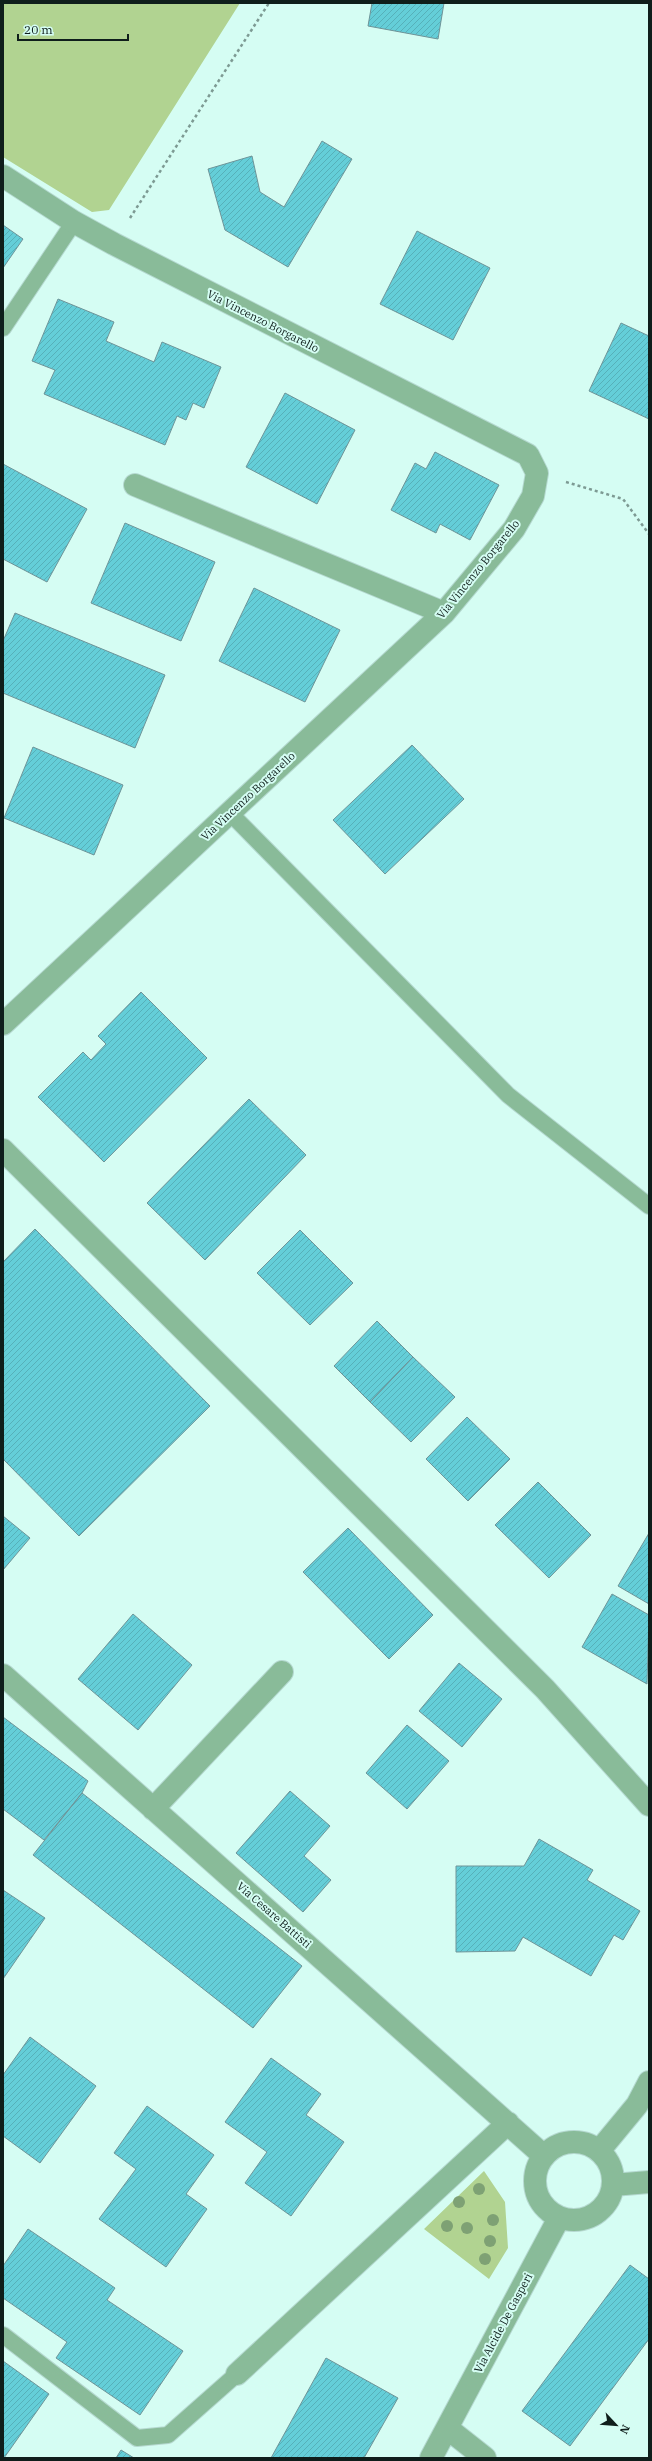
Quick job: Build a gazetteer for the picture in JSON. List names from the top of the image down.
{
  "streets": {
    "street": ["Via Vincenzo Borgarello", "Via Cesare Battisti", "Via Alcide De Gasperi"]
  },
  "crossings": [
    ["Via Cesare Battisti", "Via Alcide De Gasperi"]
  ],
  "scale_bar": "20 m",
  "north": "bottom right"
}
